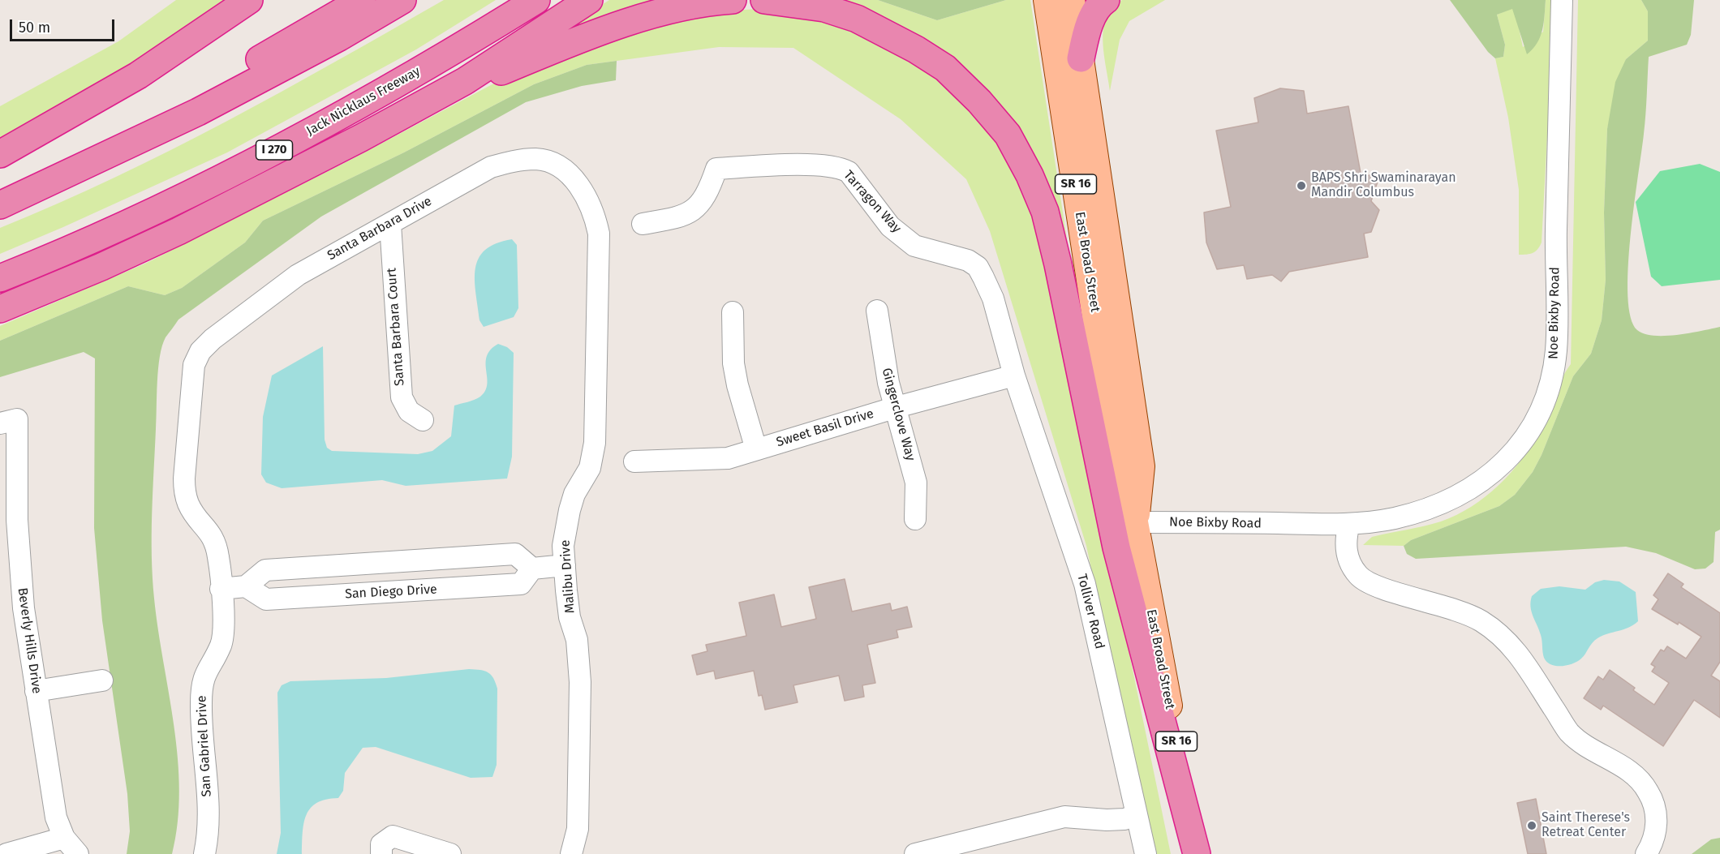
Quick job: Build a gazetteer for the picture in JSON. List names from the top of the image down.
{
  "streets": {
    "highway": ["Jack Nicklaus Freeway", "I 270"],
    "main road": ["SR 16", "East Broad Street"],
    "street": [
      "Tarragon Way",
      "Santa Barbara Drive",
      "Noe Bixby Road",
      "Santa Barbara Court",
      "Gingerclove Way",
      "Sweet Basil Drive",
      "Malibu Drive",
      "San Diego Drive",
      "Tolliver Road",
      "Beverly Hills Drive",
      "San Gabriel Drive"
    ]
  },
  "crossings": [
    ["Tarragon Way", "Sweet Basil Drive"],
    ["Tarragon Way", "Tolliver Road"],
    ["Santa Barbara Drive", "Santa Barbara Court"],
    ["Santa Barbara Drive", "Malibu Drive"],
    ["Santa Barbara Drive", "San Gabriel Drive"],
    ["East Broad Street", "Noe Bixby Road"],
    ["Gingerclove Way", "Sweet Basil Drive"],
    ["Sweet Basil Drive", "Tolliver Road"]
  ],
  "places": ["BAPS Shri Swaminarayan Mandir Columbus", "Saint Therese's Retreat Center"],
  "scale_bar": "50 m"
}
